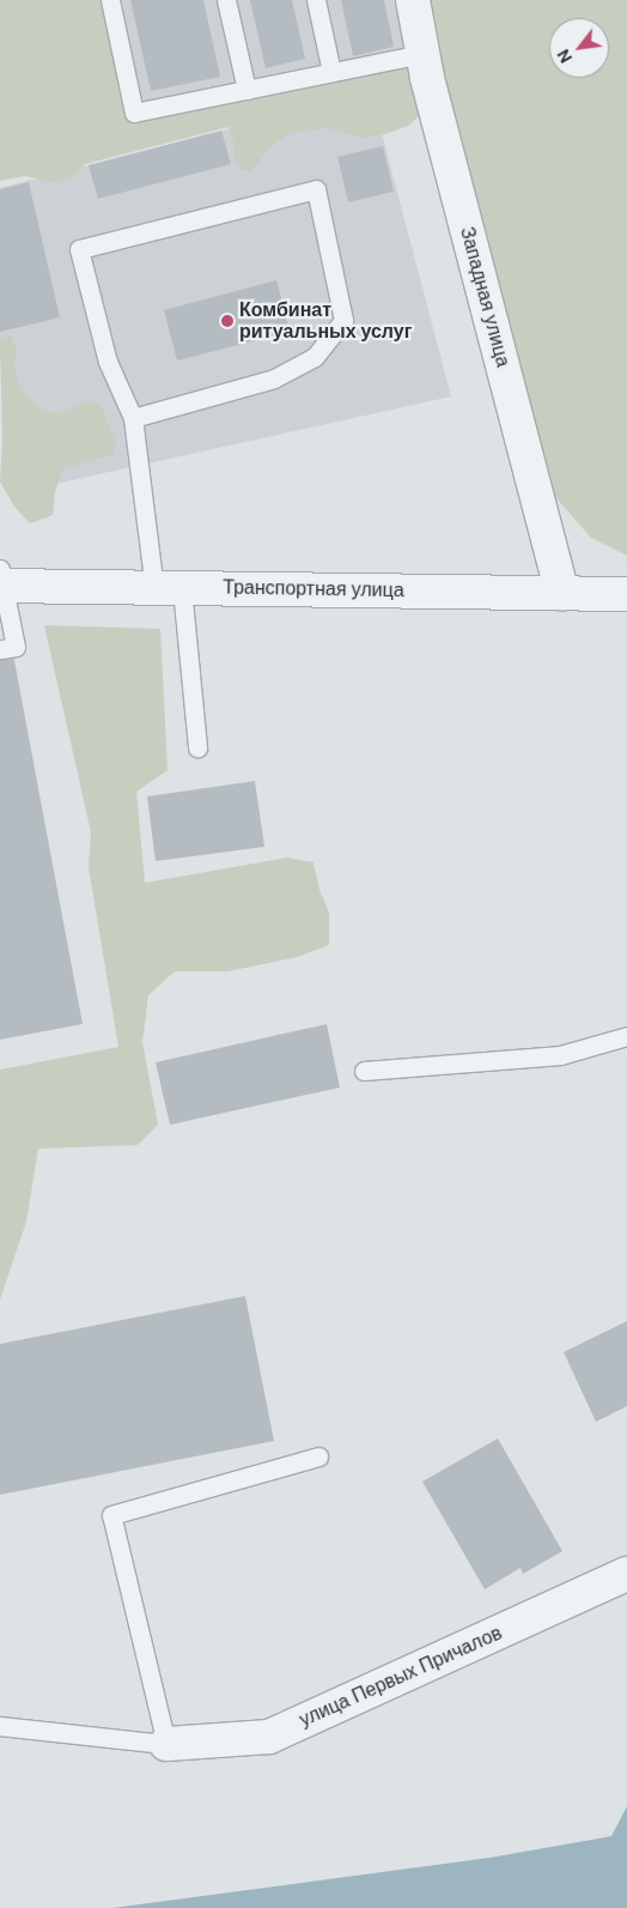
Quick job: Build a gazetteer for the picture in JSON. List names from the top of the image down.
{
  "streets": {
    "street": ["Западная улица", "Транспортная улица", "улица Первых Причалов"]
  },
  "crossings": [
    ["Западная улица", "Транспортная улица"]
  ],
  "places": ["Комбинат ритуальных услуг"],
  "north": "bottom left"
}
